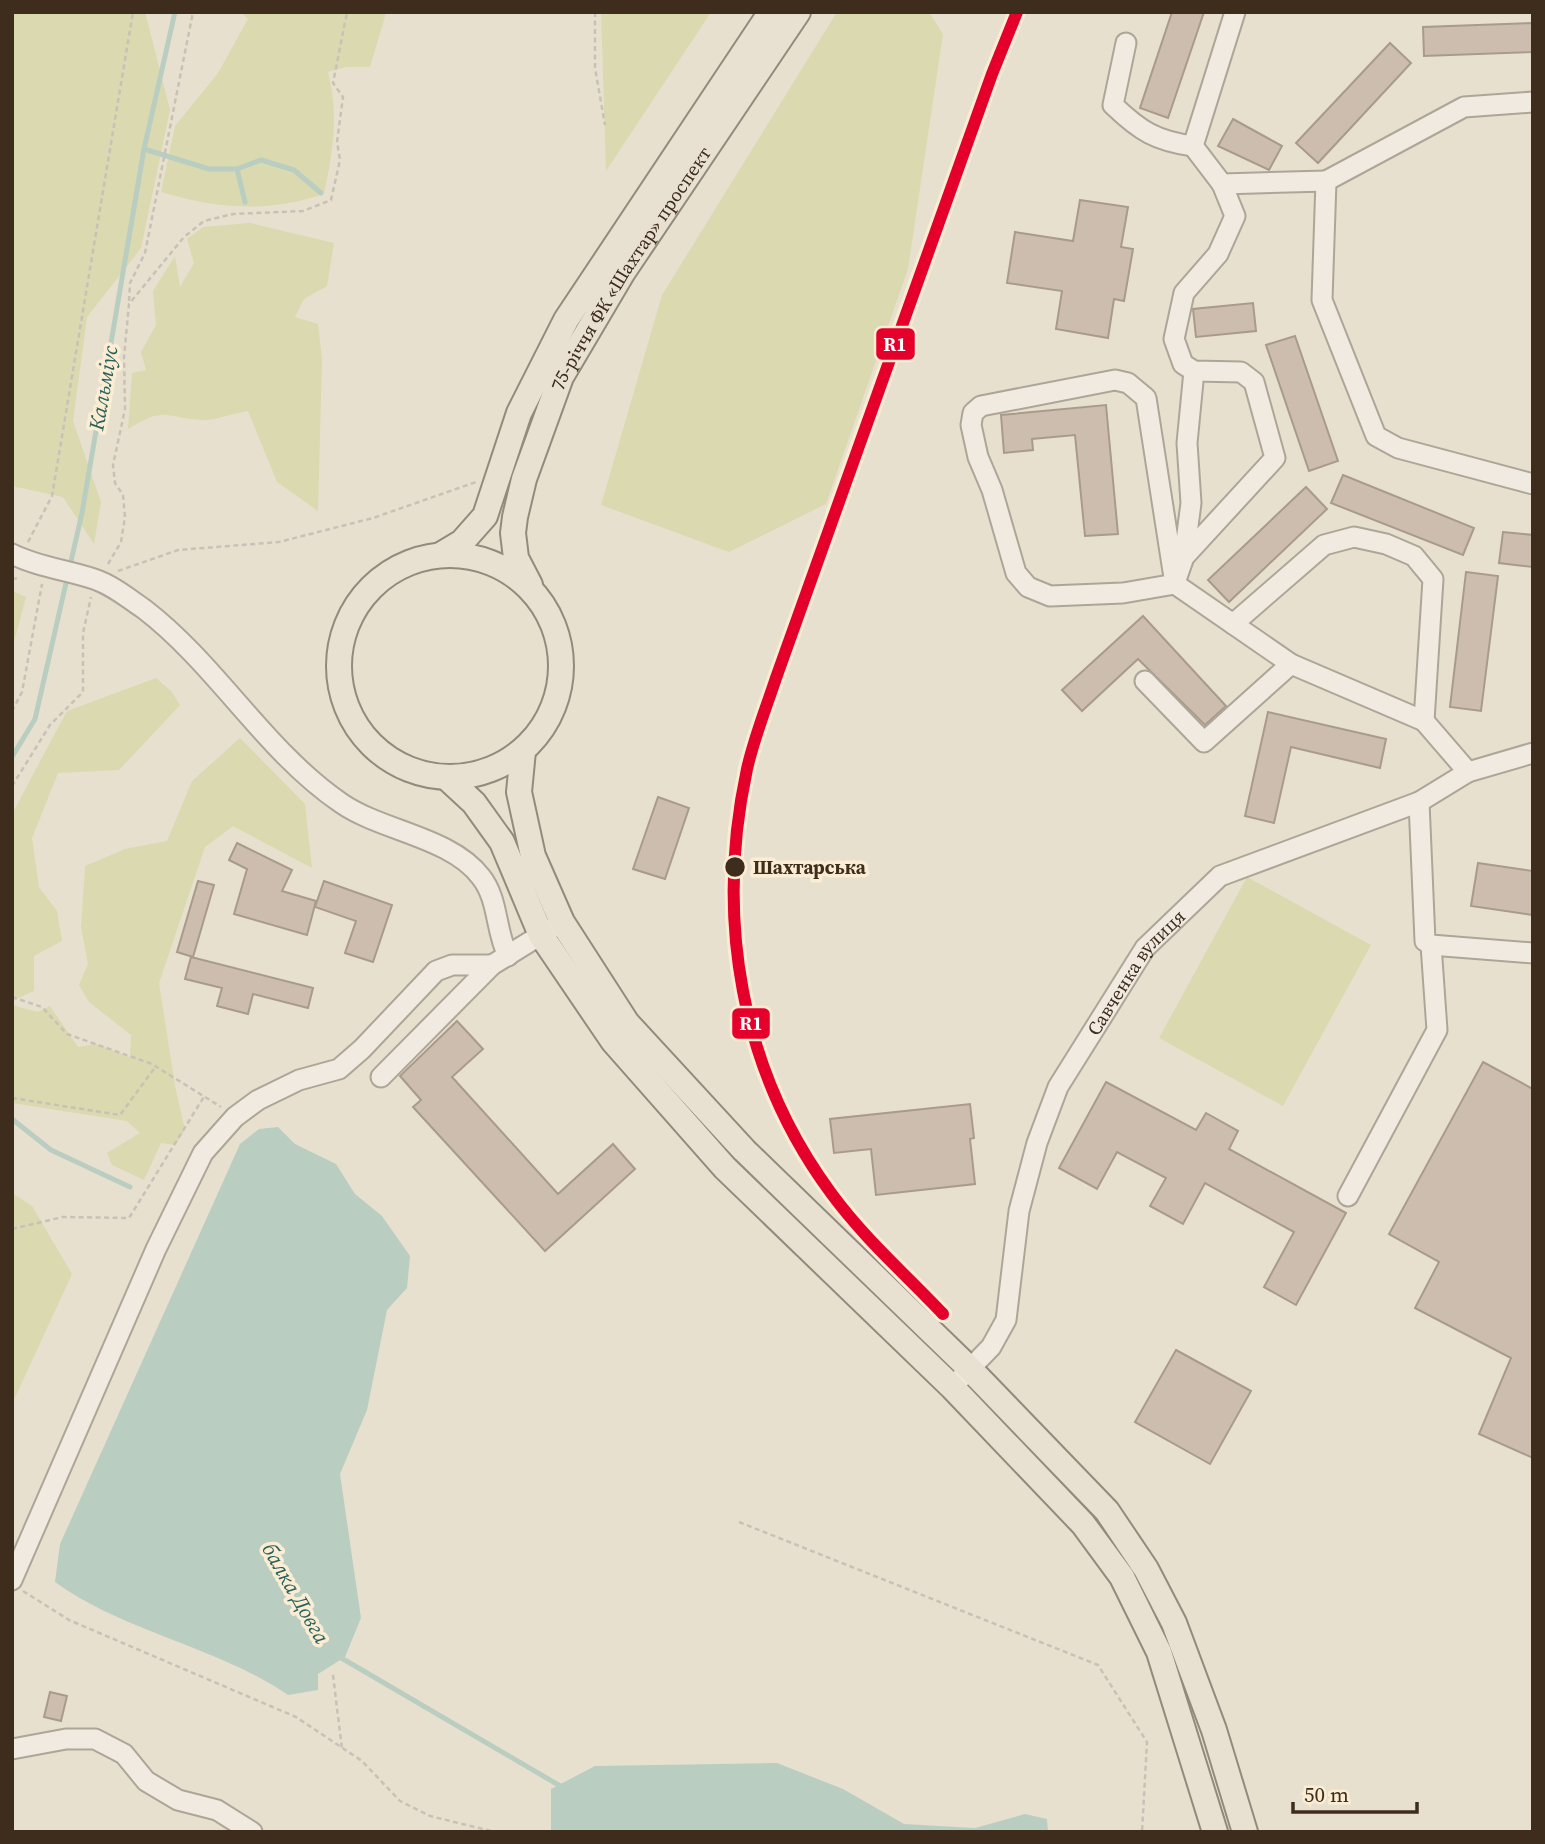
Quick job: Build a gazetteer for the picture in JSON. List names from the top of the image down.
{
  "streets": {
    "main road": ["75-річчя ФК «Шахтар» проспект"],
    "street": ["Савченка вулиця"]
  },
  "water": ["Кальміус", "балка Довга"],
  "places": ["Шахтарська"],
  "lines": ["transit line R1"],
  "scale_bar": "50 m"
}
